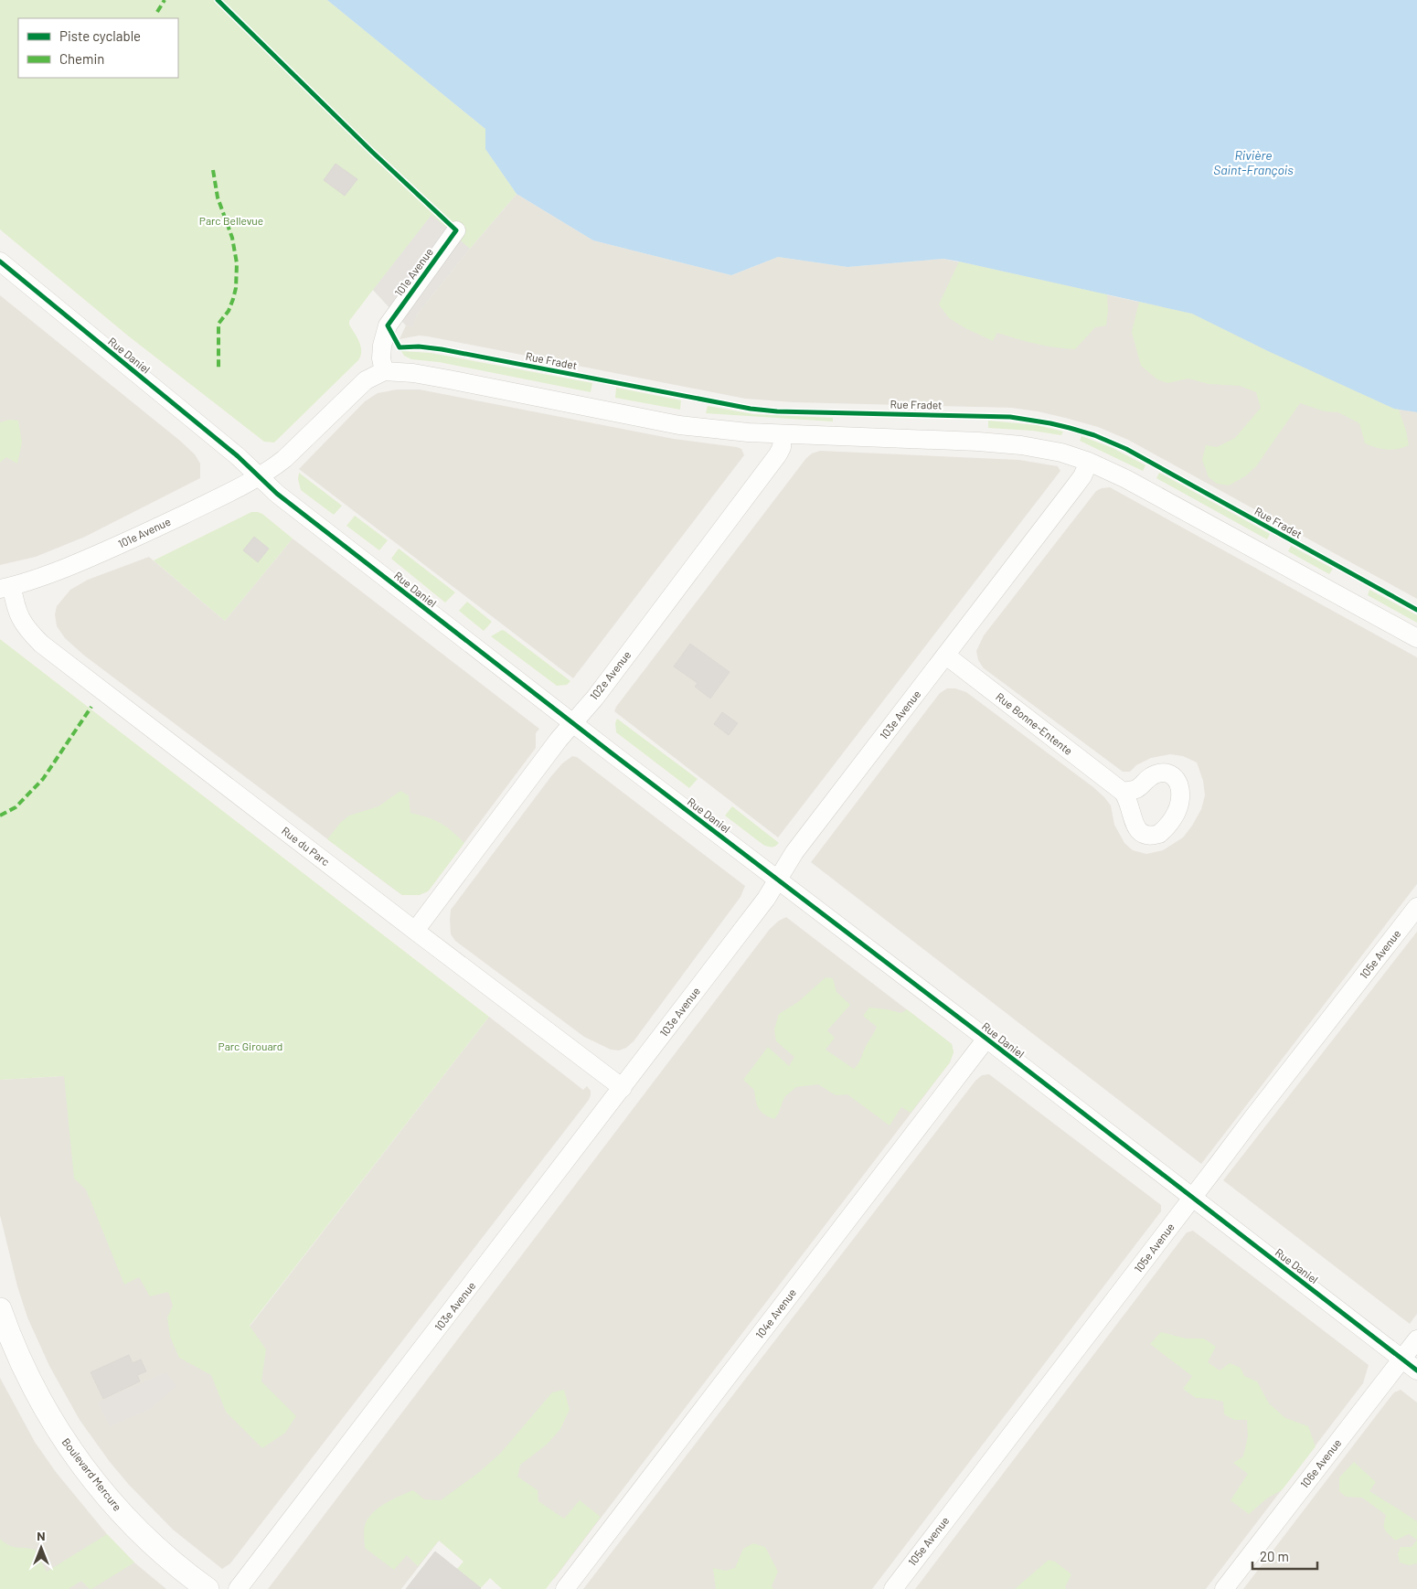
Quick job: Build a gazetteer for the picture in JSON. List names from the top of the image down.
{
  "streets": {
    "street": [
      "101e Avenue",
      "Rue Daniel",
      "102e Avenue",
      "103e Avenue",
      "Rue Bonne-Entente",
      "Rue du Parc",
      "105e Avenue",
      "104e Avenue",
      "106e Avenue",
      "Boulevard Mercure"
    ],
    "cycle path": ["Rue Fradet"]
  },
  "crossings": [
    ["101e Avenue", "Rue Daniel"],
    ["101e Avenue", "Rue du Parc"],
    ["Rue Daniel", "102e Avenue"],
    ["Rue Daniel", "103e Avenue"],
    ["Rue Daniel", "105e Avenue"],
    ["Rue Daniel", "104e Avenue"],
    ["Rue Daniel", "106e Avenue"],
    ["102e Avenue", "Rue du Parc"],
    ["103e Avenue", "Rue Bonne-Entente"],
    ["103e Avenue", "Rue du Parc"]
  ],
  "water": ["Rivière Saint-François"],
  "parks": ["Parc Bellevue", "Parc Girouard"],
  "legend": ["Piste cyclable", "Chemin"],
  "scale_bar": "20 m",
  "north": "top"
}
